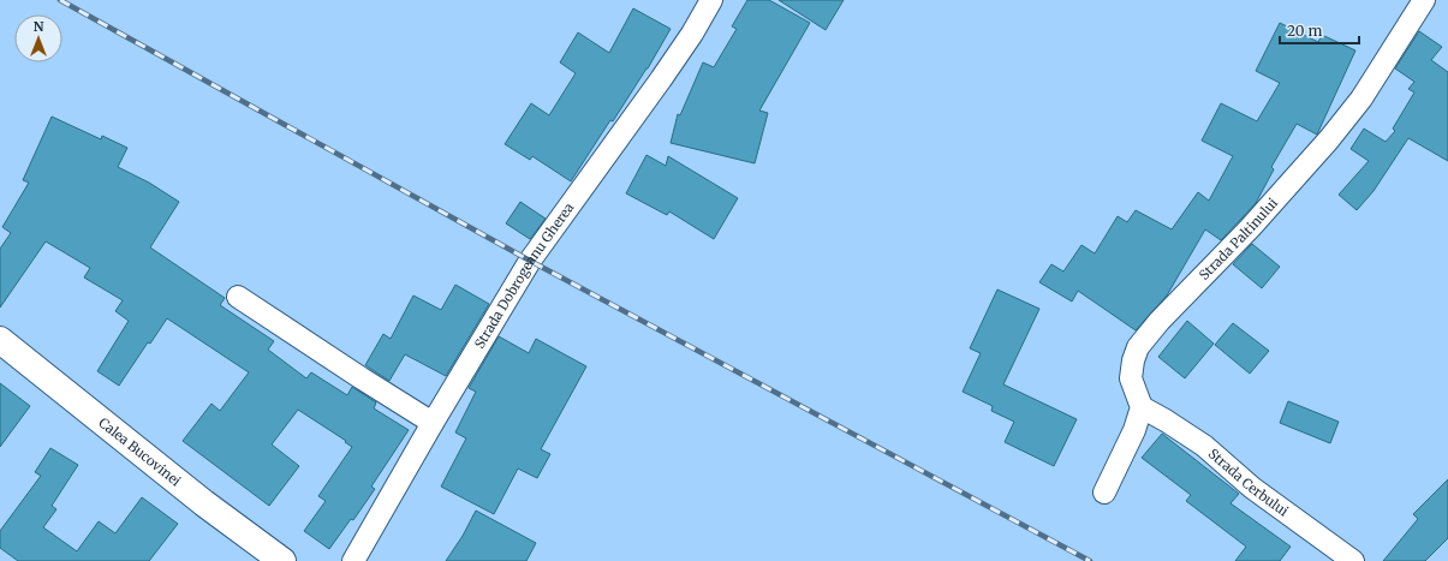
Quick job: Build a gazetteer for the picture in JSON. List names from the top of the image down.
{
  "streets": {
    "highway": ["Calea Bucovinei"],
    "street": ["Strada Paltinului", "Strada Dobrogeanu Gherea", "Strada Cerbului"]
  },
  "crossings": [
    ["Strada Paltinului", "Strada Cerbului"]
  ],
  "scale_bar": "20 m",
  "north": "top"
}
